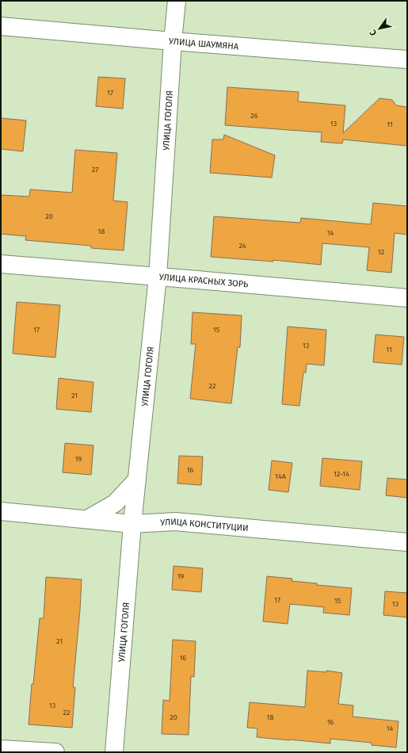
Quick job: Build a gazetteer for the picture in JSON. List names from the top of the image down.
{
  "streets": {
    "street": [
      "УЛИЦА ШАУМЯНА",
      "УЛИЦА ГОГОЛЯ",
      "УЛИЦА КРАСНЫХ ЗОРЬ",
      "УЛИЦА КОНСТИТУЦИИ"
    ]
  },
  "crossings": [
    ["УЛИЦА ШАУМЯНА", "УЛИЦА ГОГОЛЯ"],
    ["УЛИЦА ГОГОЛЯ", "УЛИЦА КРАСНЫХ ЗОРЬ"],
    ["УЛИЦА ГОГОЛЯ", "УЛИЦА КОНСТИТУЦИИ"]
  ],
  "house_numbers": [
    "17",
    "26",
    "13",
    "11",
    "27",
    "20",
    "18",
    "14",
    "24",
    "12",
    "17",
    "15",
    "13",
    "11",
    "22",
    "21",
    "19",
    "16",
    "12-14",
    "14А",
    "19",
    "17",
    "15",
    "13",
    "21",
    "16",
    "13",
    "22",
    "20",
    "18",
    "16",
    "14"
  ],
  "north": "bottom left"
}
